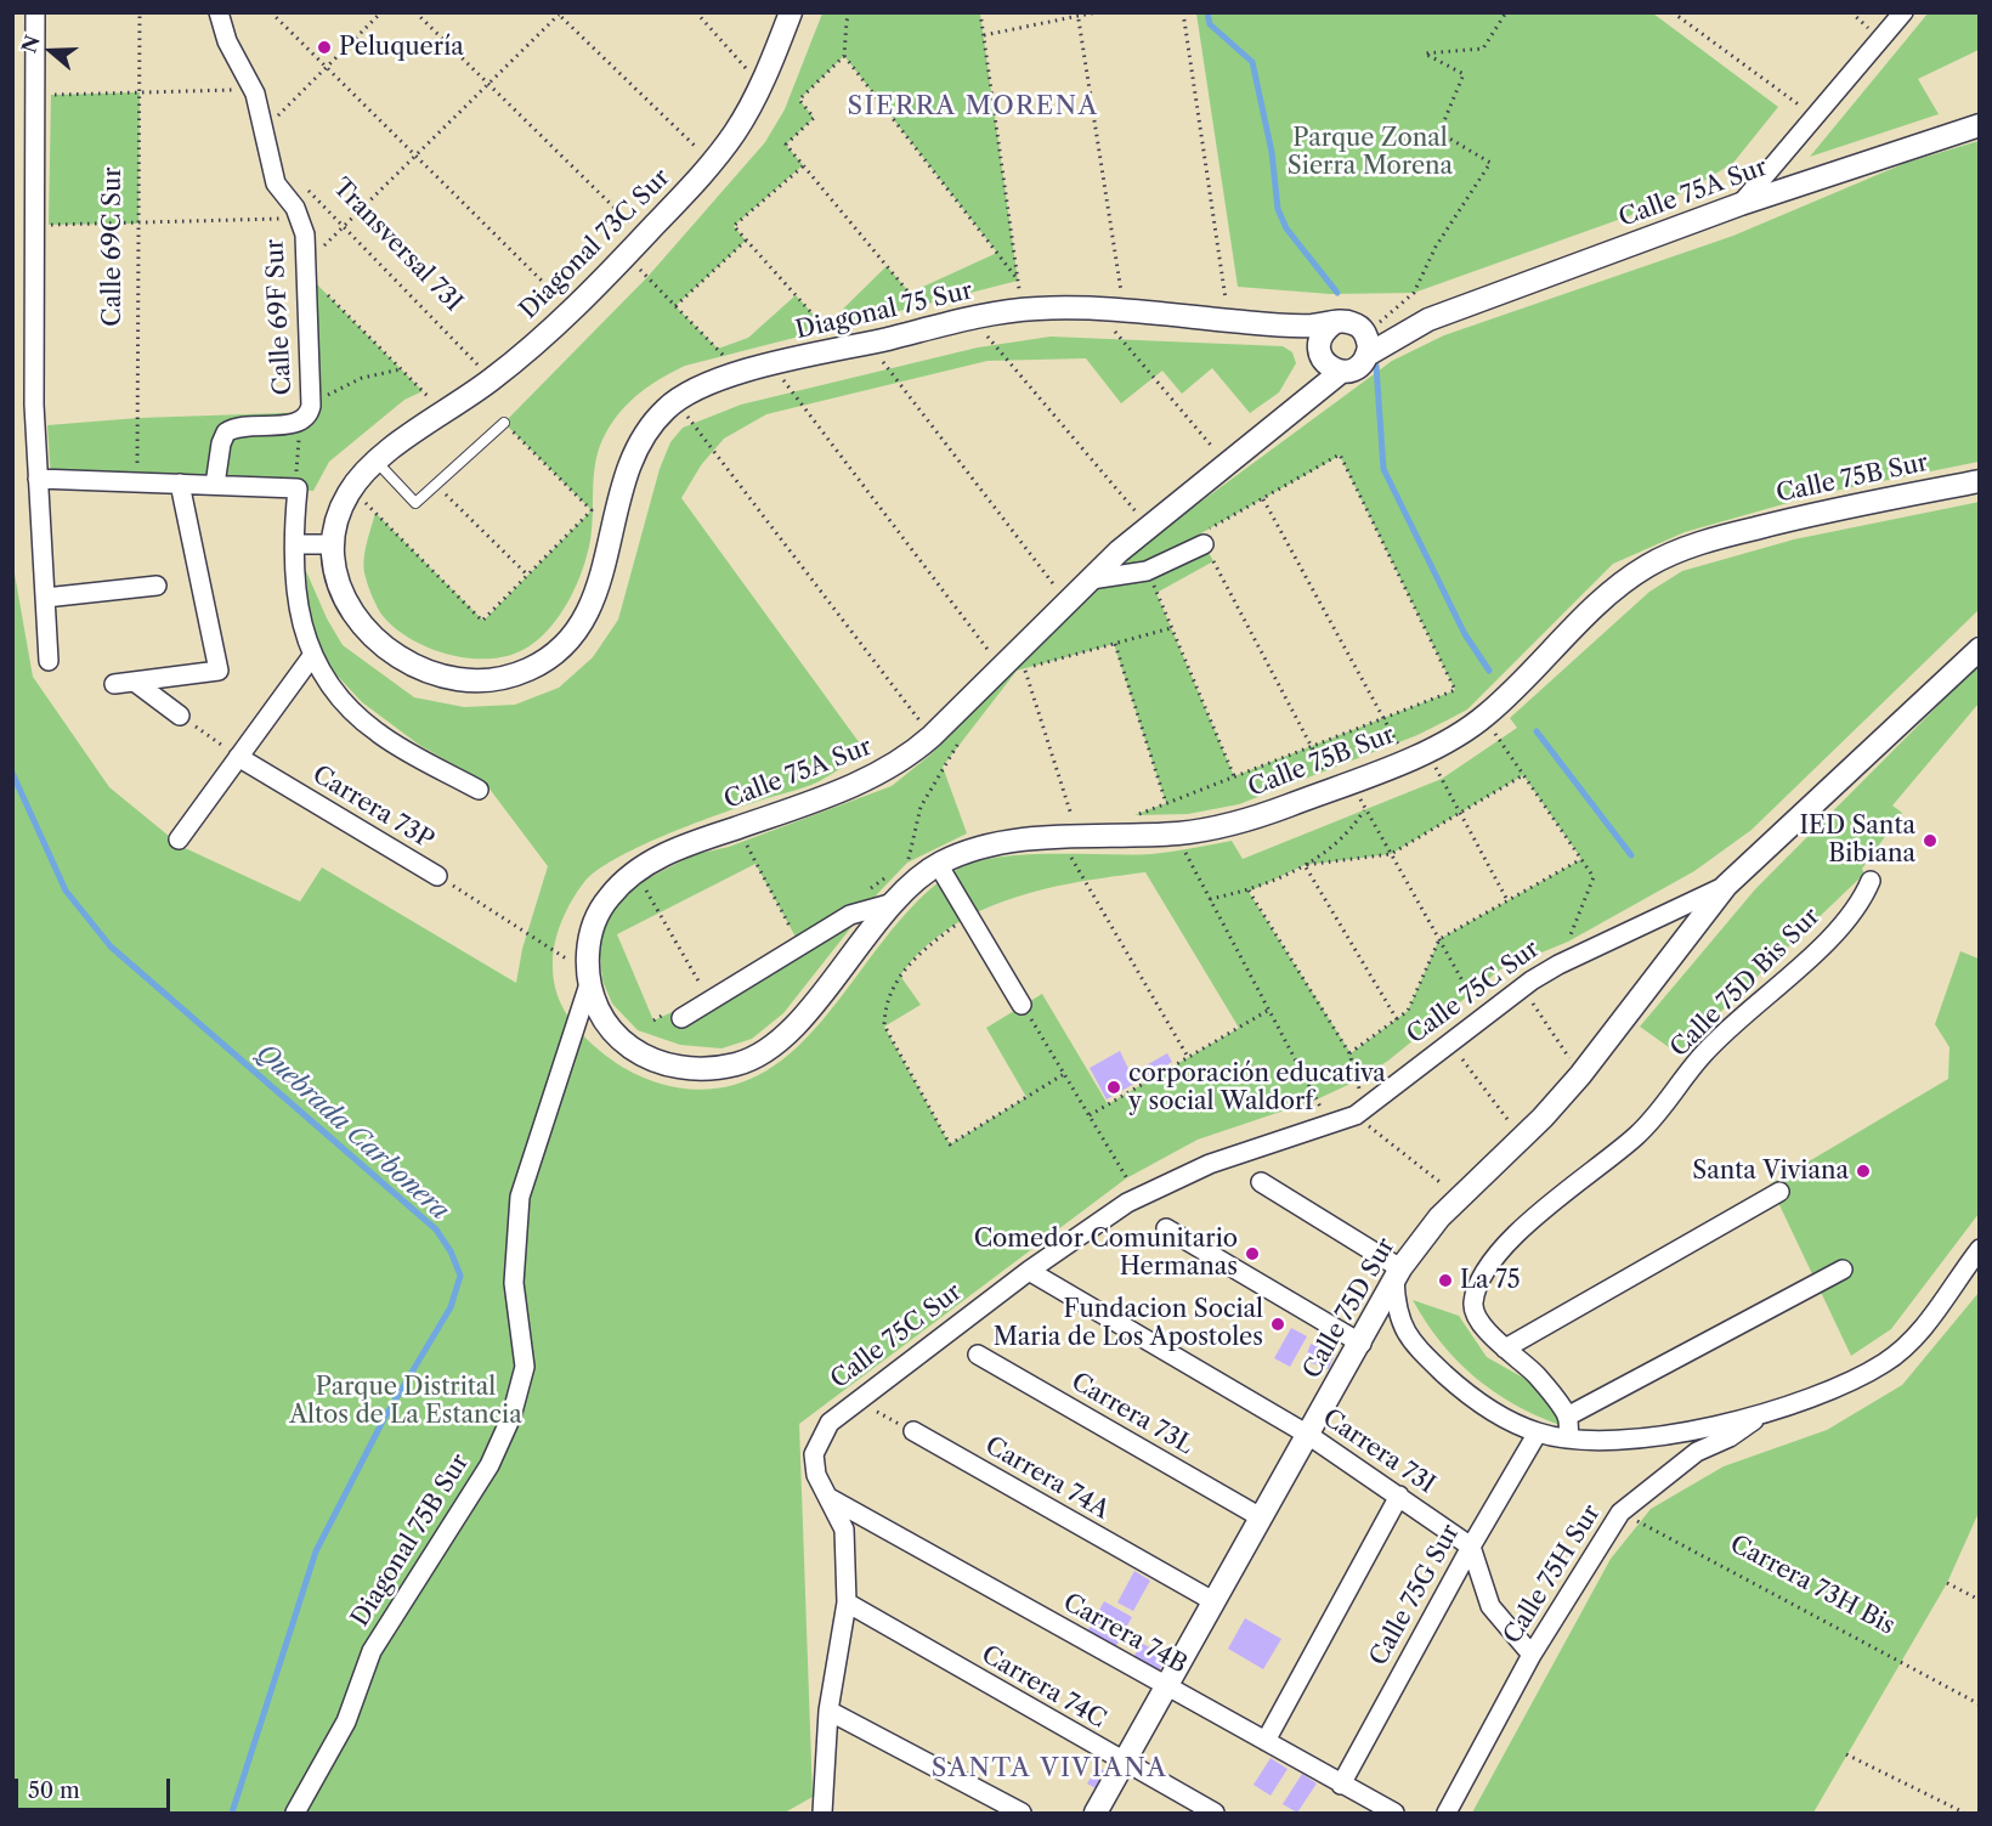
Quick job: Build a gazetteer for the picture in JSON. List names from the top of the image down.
{
  "streets": {
    "street": [
      "Calle 75A Sur",
      "Diagonal 73C Sur",
      "Diagonal 75 Sur",
      "Calle 69F Sur",
      "Calle 75B Sur",
      "Carrera 73P",
      "Calle 75D Bis Sur",
      "Calle 75C Sur",
      "Calle 75D Sur",
      "Carrera 73L",
      "Carrera 73I",
      "Carrera 74A",
      "Diagonal 75B Sur",
      "Calle 75H Sur",
      "Calle 75G Sur",
      "Carrera 74B",
      "Carrera 74C"
    ],
    "path": ["Transversal 73I", "Calle 69C Sur", "Carrera 73H Bis"]
  },
  "crossings": [
    ["Calle 75A Sur", "Diagonal 75 Sur"],
    ["Calle 75A Sur", "Calle 75B Sur"],
    ["Calle 75A Sur", "Carrera 73P"],
    ["Calle 75A Sur", "Diagonal 75B Sur"],
    ["Diagonal 73C Sur", "Transversal 73I"],
    ["Calle 75B Sur", "Carrera 73P"],
    ["Calle 75B Sur", "Diagonal 75B Sur"],
    ["Carrera 73P", "Diagonal 75B Sur"],
    ["Calle 75C Sur", "Calle 75D Sur"],
    ["Calle 75C Sur", "Carrera 73I"],
    ["Calle 75C Sur", "Carrera 74B"],
    ["Calle 75C Sur", "Carrera 74C"],
    ["Calle 75D Sur", "Carrera 73L"],
    ["Calle 75D Sur", "Carrera 73I"],
    ["Calle 75D Sur", "Carrera 74A"],
    ["Calle 75D Sur", "Carrera 74B"],
    ["Calle 75D Sur", "Carrera 74C"],
    ["Carrera 73I", "Calle 75G Sur"],
    ["Calle 75H Sur", "Carrera 73H Bis"],
    ["Calle 75G Sur", "Carrera 74B"]
  ],
  "districts": ["SIERRA MORENA", "SANTA VIVIANA"],
  "water": ["Quebrada Carbonera"],
  "parks": ["Parque Zonal Sierra Morena", "Parque Distrital Altos de La Estancia"],
  "places": [
    "Peluquería",
    "IED Santa Bibiana",
    "corporación educativa y social Waldorf",
    "Santa Viviana",
    "Comedor Comunitario Hermanas",
    "La 75",
    "Fundacion Social Maria de Los Apostoles"
  ],
  "scale_bar": "50 m",
  "north": "left"
}
